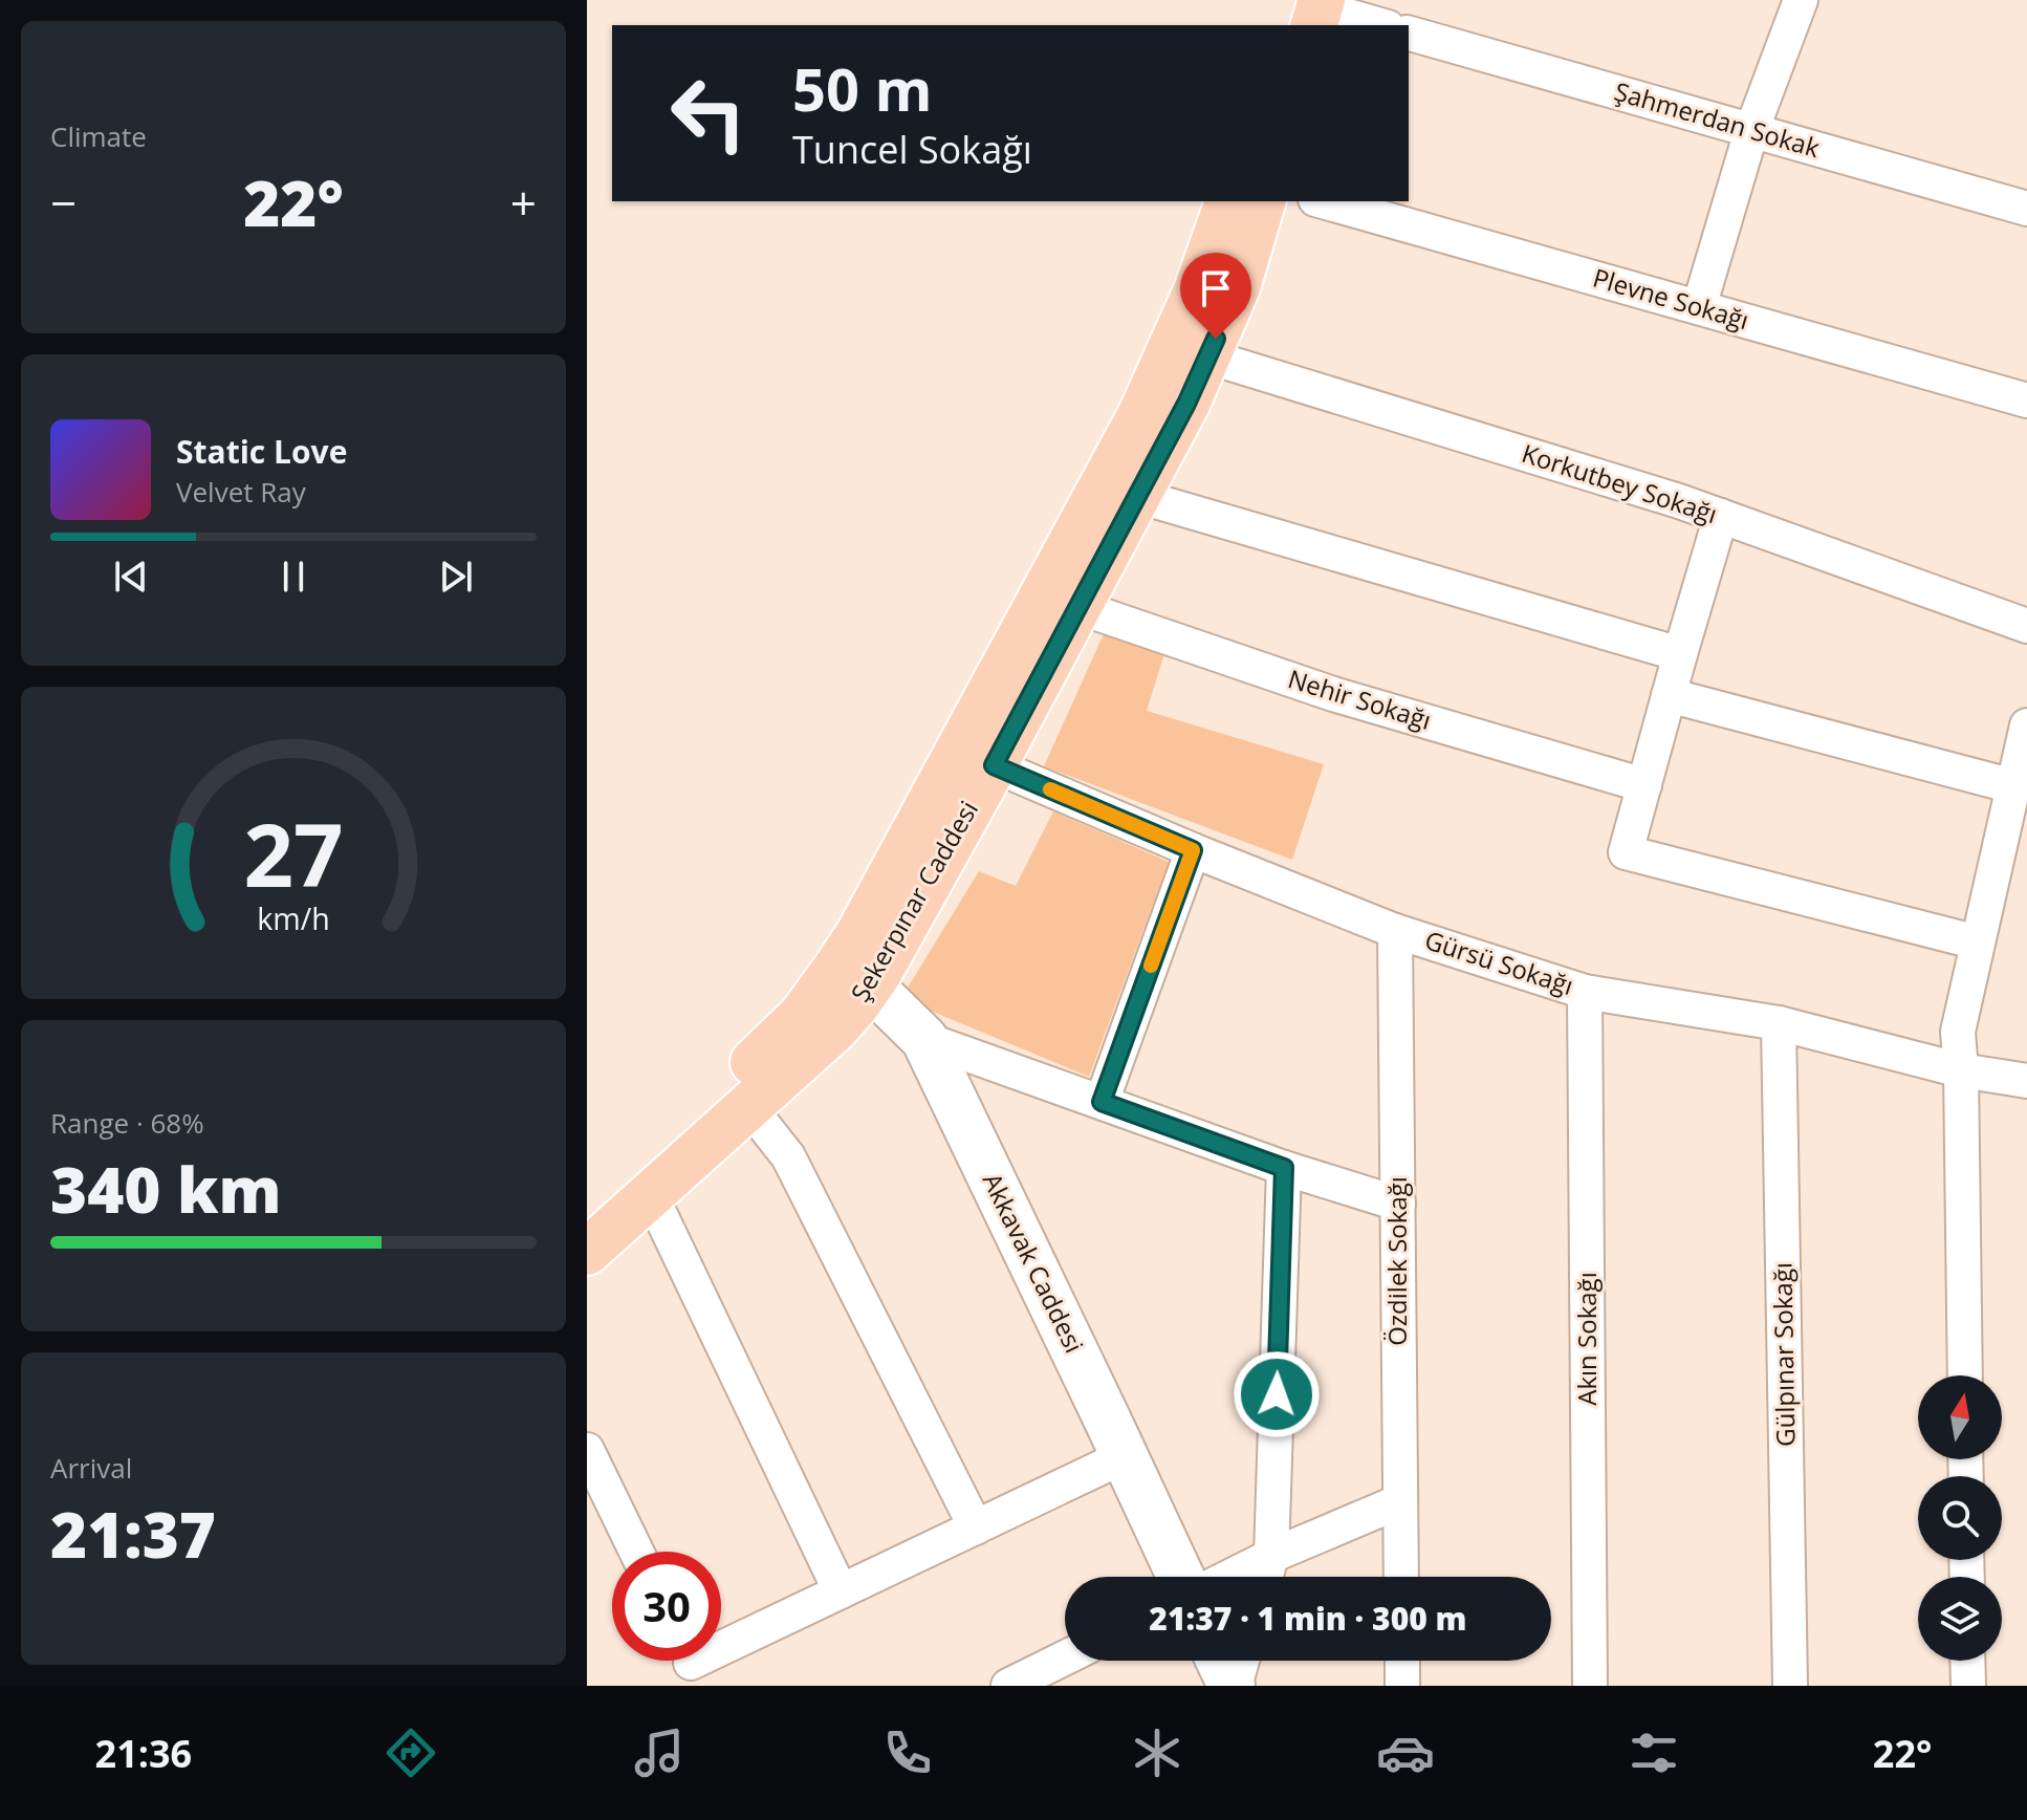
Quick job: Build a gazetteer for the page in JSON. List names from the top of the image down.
{
  "streets": {
    "main road": ["Şekerpınar Caddesi"],
    "street": [
      "Şahmerdan Sokak",
      "Plevne Sokağı",
      "Korkutbey Sokağı",
      "Nehir Sokağı",
      "Gürsü Sokağı",
      "Özdilek Sokağı",
      "Akkavak Caddesi",
      "Akın Sokağı",
      "Gülpınar Sokağı"
    ]
  },
  "crossings": [
    ["Korkutbey Sokağı", "Şekerpınar Caddesi"],
    ["Nehir Sokağı", "Şekerpınar Caddesi"],
    ["Şekerpınar Caddesi", "Gürsü Sokağı"],
    ["Şekerpınar Caddesi", "Akkavak Caddesi"],
    ["Gürsü Sokağı", "Özdilek Sokağı"],
    ["Gürsü Sokağı", "Akın Sokağı"],
    ["Gürsü Sokağı", "Gülpınar Sokağı"]
  ],
  "north": "top",
  "page": {
    "tile": [
      "Climate",
      ["Range · 68%", "340 km"],
      ["Arrival", "21:37"]
    ],
    "turn": ["50 m", "Tuncel Sokağı"],
    "heat": ["−", "22°", "+"],
    "song": ["Static Love", "Velvet Ray"],
    "limit": "30",
    "trip": "21:37 · 1 min · 300 m",
    "tabs": ["21:36", "22°"],
    "gauge": ["27", "km/h"]
  }
}
